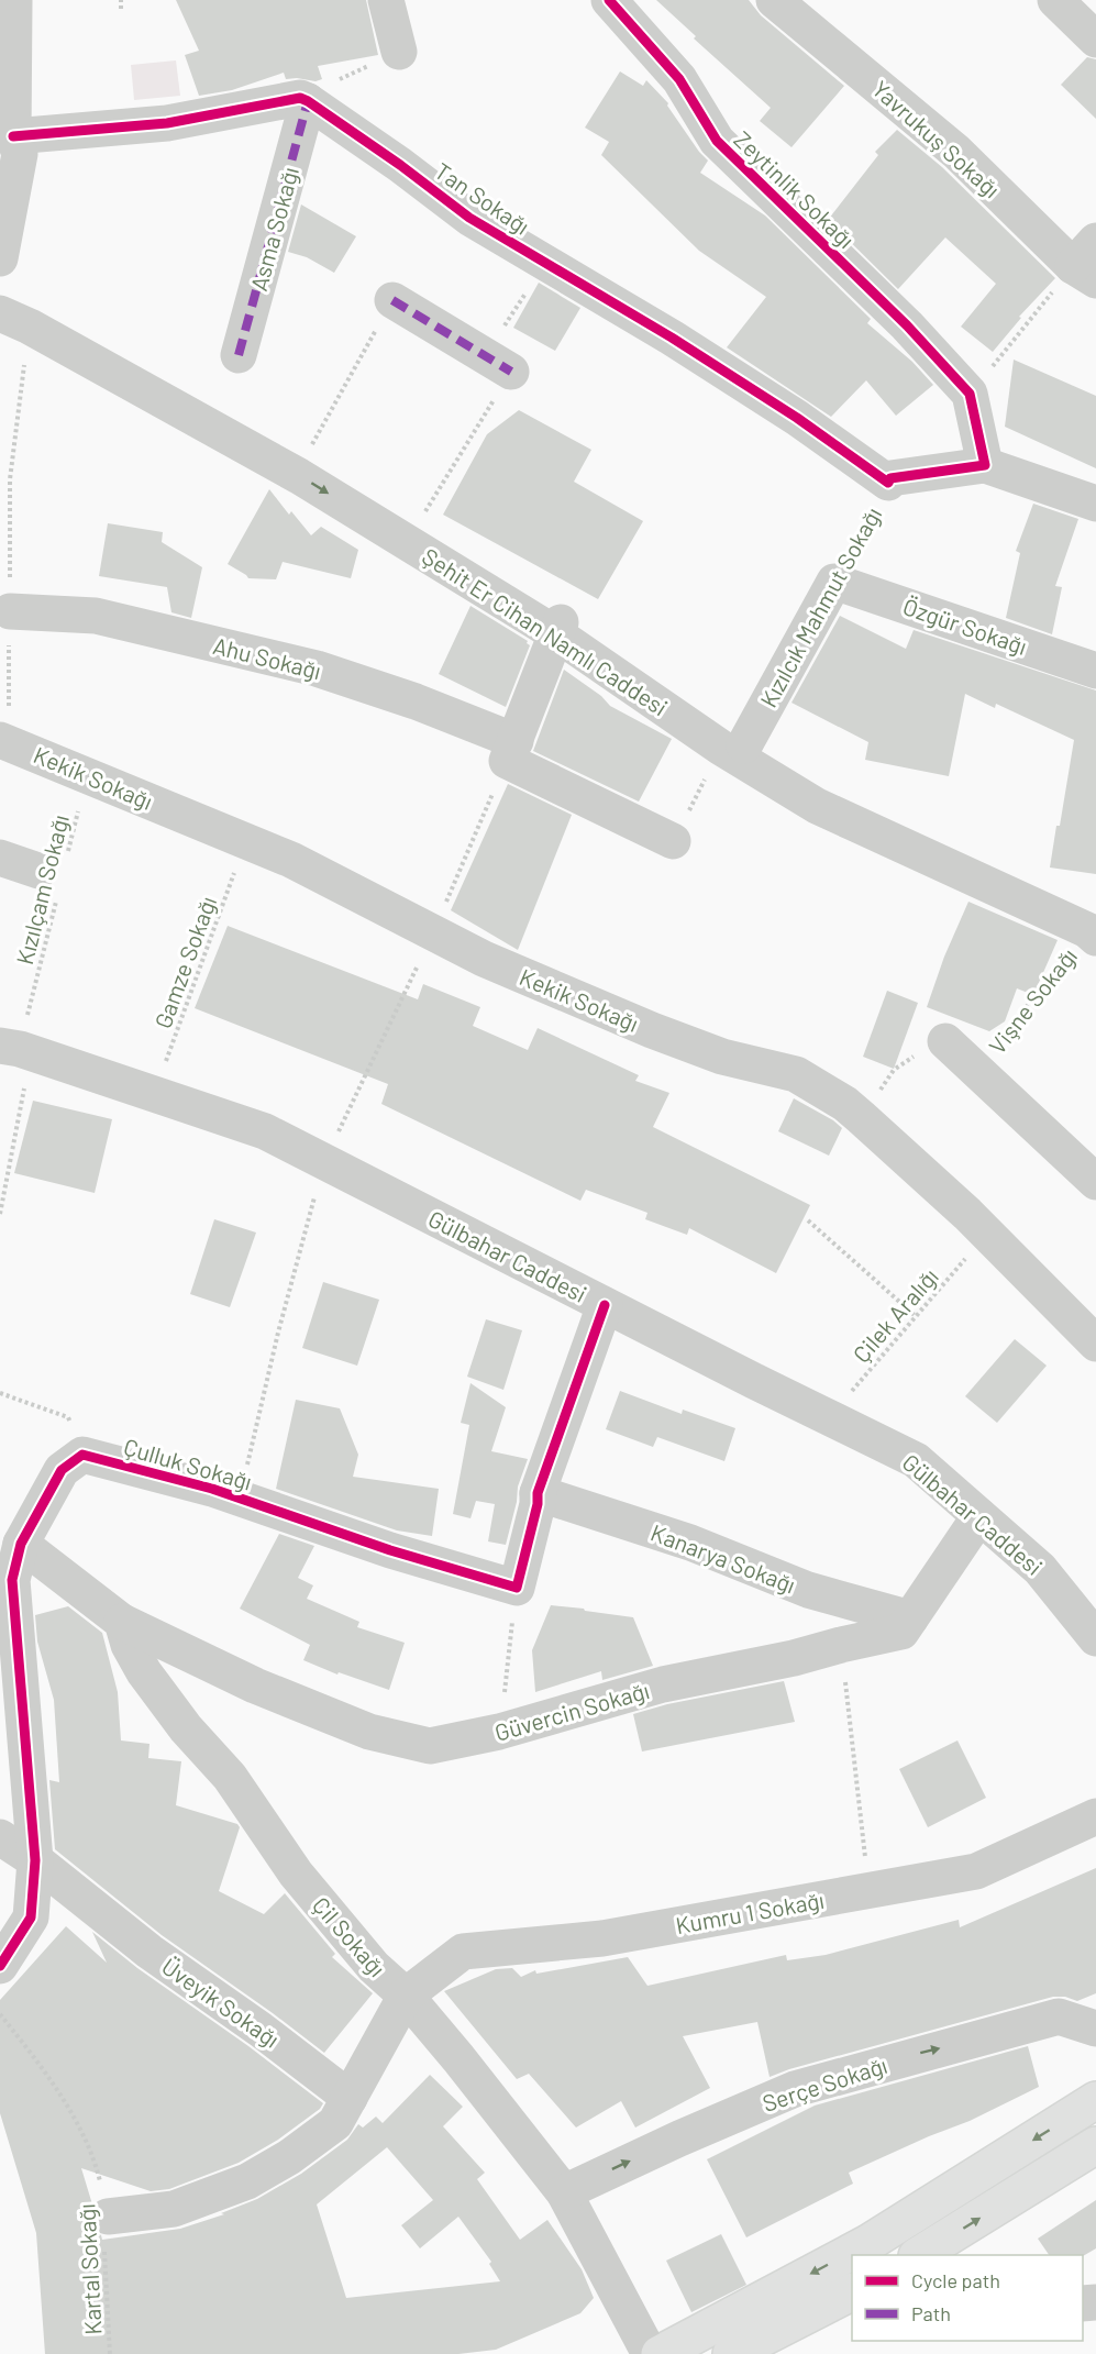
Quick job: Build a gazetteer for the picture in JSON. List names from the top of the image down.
{
  "streets": {
    "street": [
      "Yavrukuş Sokağı",
      "Zeytinlik Sokağı",
      "Tan Sokağı",
      "Asma Sokağı",
      "Kızılcık Mahmut Sokağı",
      "Özgür Sokağı",
      "Şehit Er Cihan Namlı Caddesi",
      "Ahu Sokağı",
      "Kekik Sokağı",
      "Vişne Sokağı",
      "Gülbahar Caddesi",
      "Çulluk Sokağı",
      "Kanarya Sokağı",
      "Güvercin Sokağı",
      "Kumru 1 Sokağı",
      "Çil Sokağı",
      "Üveyik Sokağı",
      "Serçe Sokağı"
    ],
    "path": [
      "Kızılçam Sokağı",
      "Gamze Sokağı",
      "Çilek Aralığı",
      "Kartal Sokağı"
    ]
  },
  "crossings": [
    ["Tan Sokağı", "Asma Sokağı"],
    ["Tan Sokağı", "Kızılcık Mahmut Sokağı"],
    ["Kızılcık Mahmut Sokağı", "Özgür Sokağı"],
    ["Kızılcık Mahmut Sokağı", "Şehit Er Cihan Namlı Caddesi"],
    ["Şehit Er Cihan Namlı Caddesi", "Vişne Sokağı"],
    ["Kekik Sokağı", "Kızılçam Sokağı"],
    ["Kekik Sokağı", "Gamze Sokağı"],
    ["Kekik Sokağı", "Çilek Aralığı"],
    ["Kızılçam Sokağı", "Gülbahar Caddesi"],
    ["Gamze Sokağı", "Gülbahar Caddesi"],
    ["Gülbahar Caddesi", "Çilek Aralığı"],
    ["Gülbahar Caddesi", "Güvercin Sokağı"],
    ["Kanarya Sokağı", "Güvercin Sokağı"],
    ["Güvercin Sokağı", "Çil Sokağı"],
    ["Kumru 1 Sokağı", "Çil Sokağı"],
    ["Çil Sokağı", "Serçe Sokağı"]
  ],
  "one_way": ["Serçe Sokağı"],
  "legend": ["Cycle path", "Path"]
}
